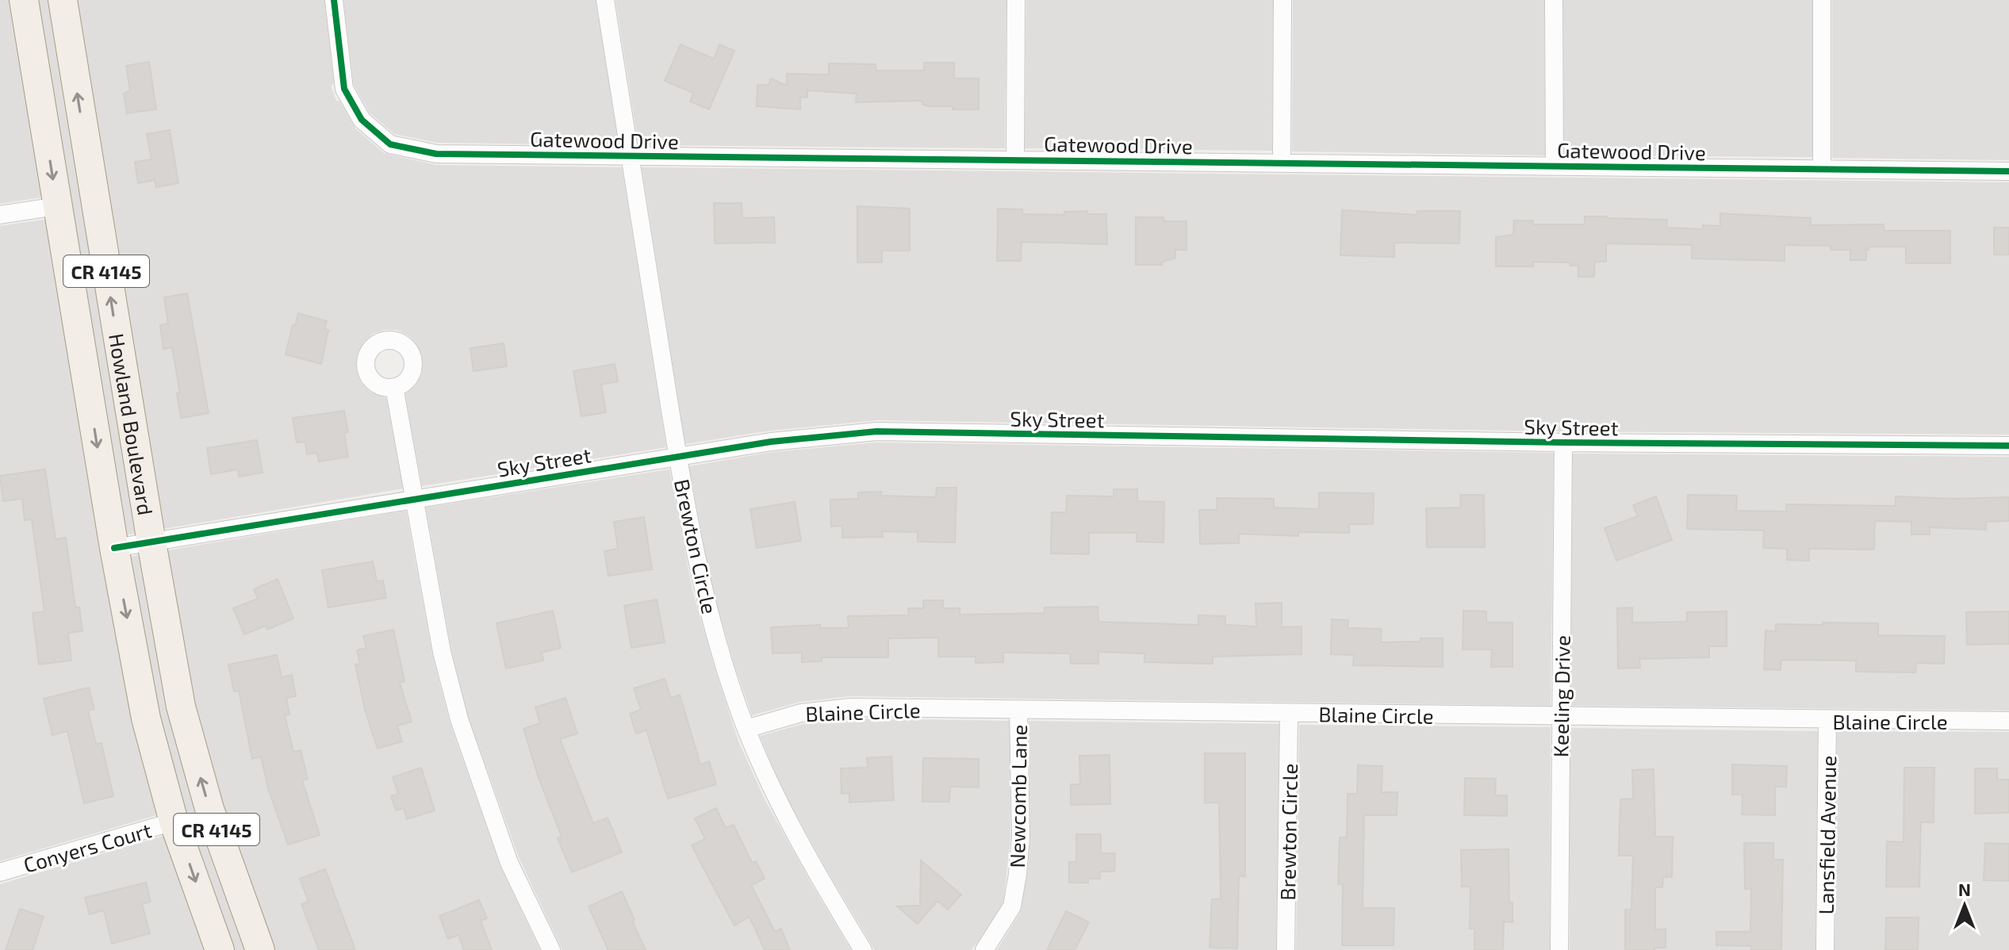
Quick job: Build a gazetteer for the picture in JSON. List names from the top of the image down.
{
  "streets": {
    "main road": ["CR 4145", "Howland Boulevard"],
    "street": [
      "Gatewood Drive",
      "Sky Street",
      "Brewton Circle",
      "Keeling Drive",
      "Blaine Circle",
      "Newcomb Lane",
      "Lansfield Avenue",
      "Conyers Court"
    ]
  },
  "crossings": [
    ["Gatewood Drive", "Brewton Circle"],
    ["Sky Street", "Howland Boulevard"],
    ["Sky Street", "Brewton Circle"],
    ["Sky Street", "Keeling Drive"],
    ["Howland Boulevard", "Conyers Court"],
    ["Brewton Circle", "Blaine Circle"],
    ["Keeling Drive", "Blaine Circle"],
    ["Blaine Circle", "Newcomb Lane"],
    ["Blaine Circle", "Lansfield Avenue"]
  ],
  "north": "top"
}
